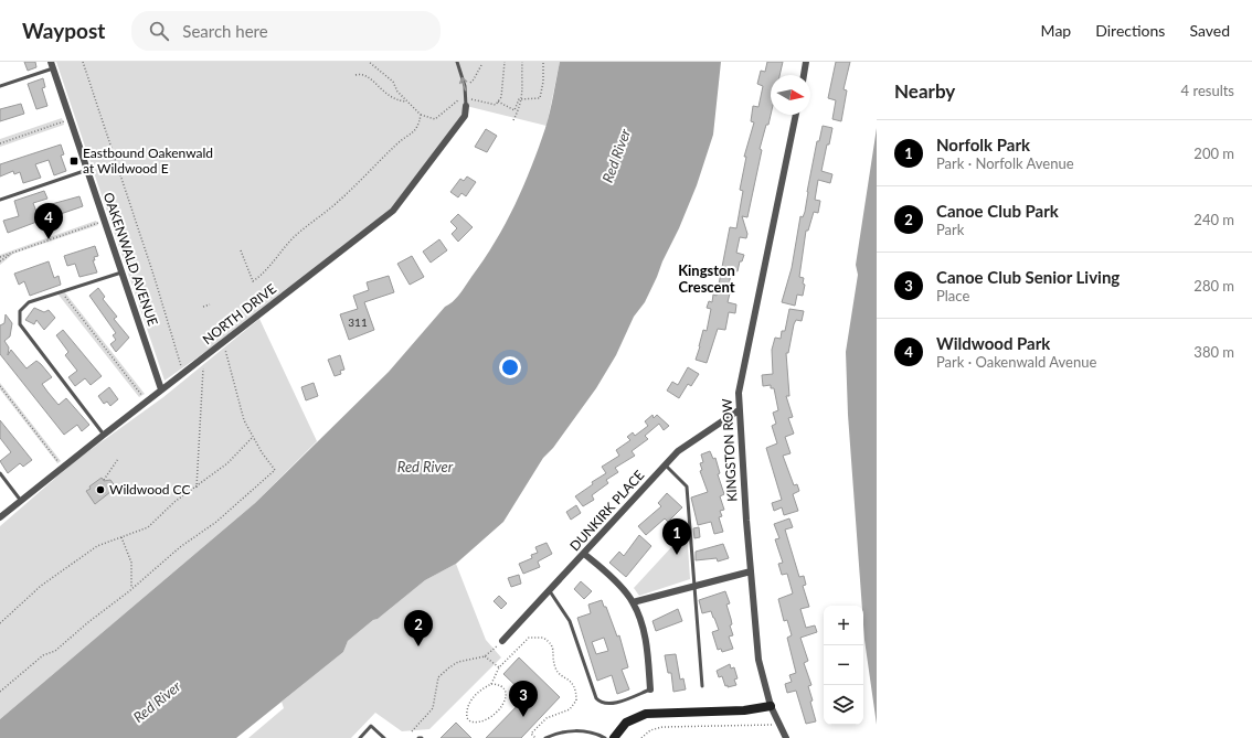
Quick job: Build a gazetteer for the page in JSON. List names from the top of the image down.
{
  "streets": {
    "street": [
      "OAKENWALD AVENUE",
      "NORTH DRIVE",
      "KINGSTON ROW",
      "DUNKIRK PLACE"
    ]
  },
  "crossings": [
    ["OAKENWALD AVENUE", "NORTH DRIVE"],
    ["KINGSTON ROW", "DUNKIRK PLACE"]
  ],
  "districts": ["Kingston Crescent"],
  "water": ["Red River"],
  "places": {
    "transit": ["Eastbound Oakenwald at Wildwood E"],
    "other": ["Wildwood CC"]
  },
  "house_numbers": ["311"],
  "north": "right",
  "page": {
    "header": "Waypost",
    "search": "Search here",
    "nav": ["Map", "Directions", "Saved"],
    "heading": ["Nearby", "4 results"],
    "list": [
      {
        "mark": "1",
        "name": "Norfolk Park",
        "note": "Park · Norfolk Avenue",
        "value": "200 m"
      },
      {
        "mark": "2",
        "name": "Canoe Club Park",
        "note": "Park",
        "value": "240 m"
      },
      {
        "mark": "3",
        "name": "Canoe Club Senior Living",
        "note": "Place",
        "value": "280 m"
      },
      {
        "mark": "4",
        "name": "Wildwood Park",
        "note": "Park · Oakenwald Avenue",
        "value": "380 m"
      }
    ],
    "pins": [
      "4",
      "1",
      "2",
      "3"
    ],
    "map_buttons": ["+", "−"]
  }
}
